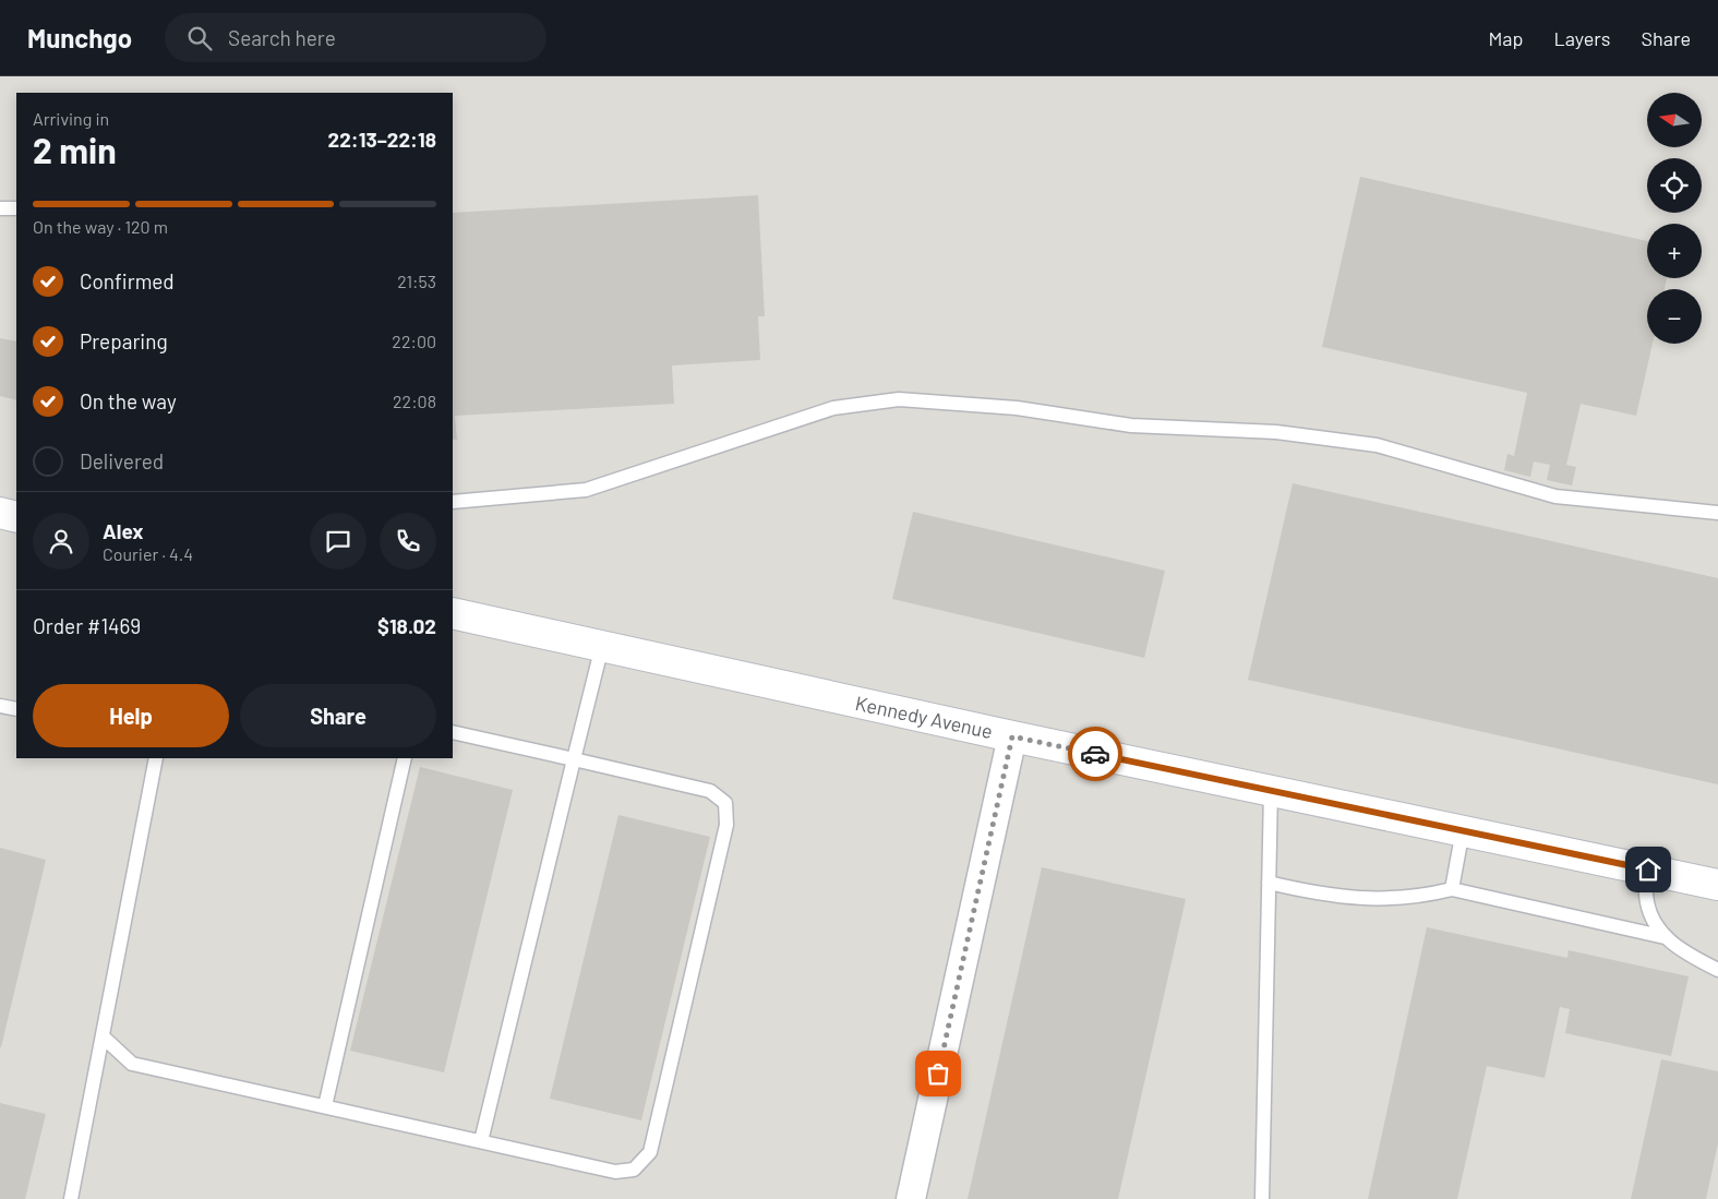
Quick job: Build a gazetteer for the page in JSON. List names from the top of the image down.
{
  "streets": {
    "street": ["Kennedy Avenue"]
  },
  "north": "left",
  "page": {
    "header": "Munchgo",
    "search": "Search here",
    "nav": ["Map", "Layers", "Share"],
    "map_buttons": ["+", "−"],
    "heading": ["2 min", "Arriving in", "22:13–22:18"],
    "panel": [
      "Alex",
      "Courier · 4.4",
      "Order #1469",
      "$18.02"
    ],
    "bar": "On the way · 120 m",
    "list": [
      ["Confirmed", "21:53"],
      ["Preparing", "22:00"],
      ["On the way", "22:08"],
      "Delivered"
    ],
    "buttons": ["Help", "Share"]
  }
}
